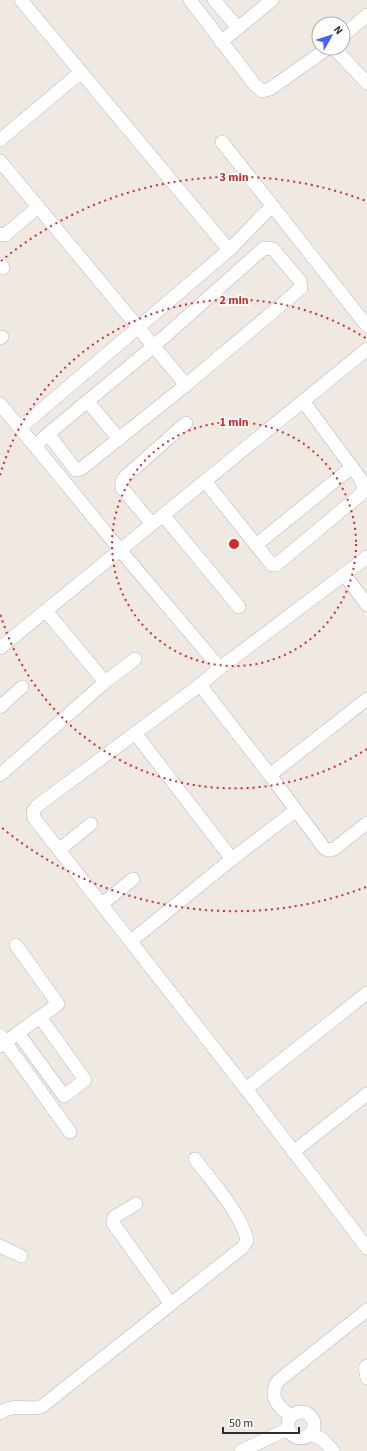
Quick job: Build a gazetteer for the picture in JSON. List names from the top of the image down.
{
  "scale_bar": "50 m",
  "north": "top right",
  "rings": ["3 min", "2 min", "1 min"]
}
